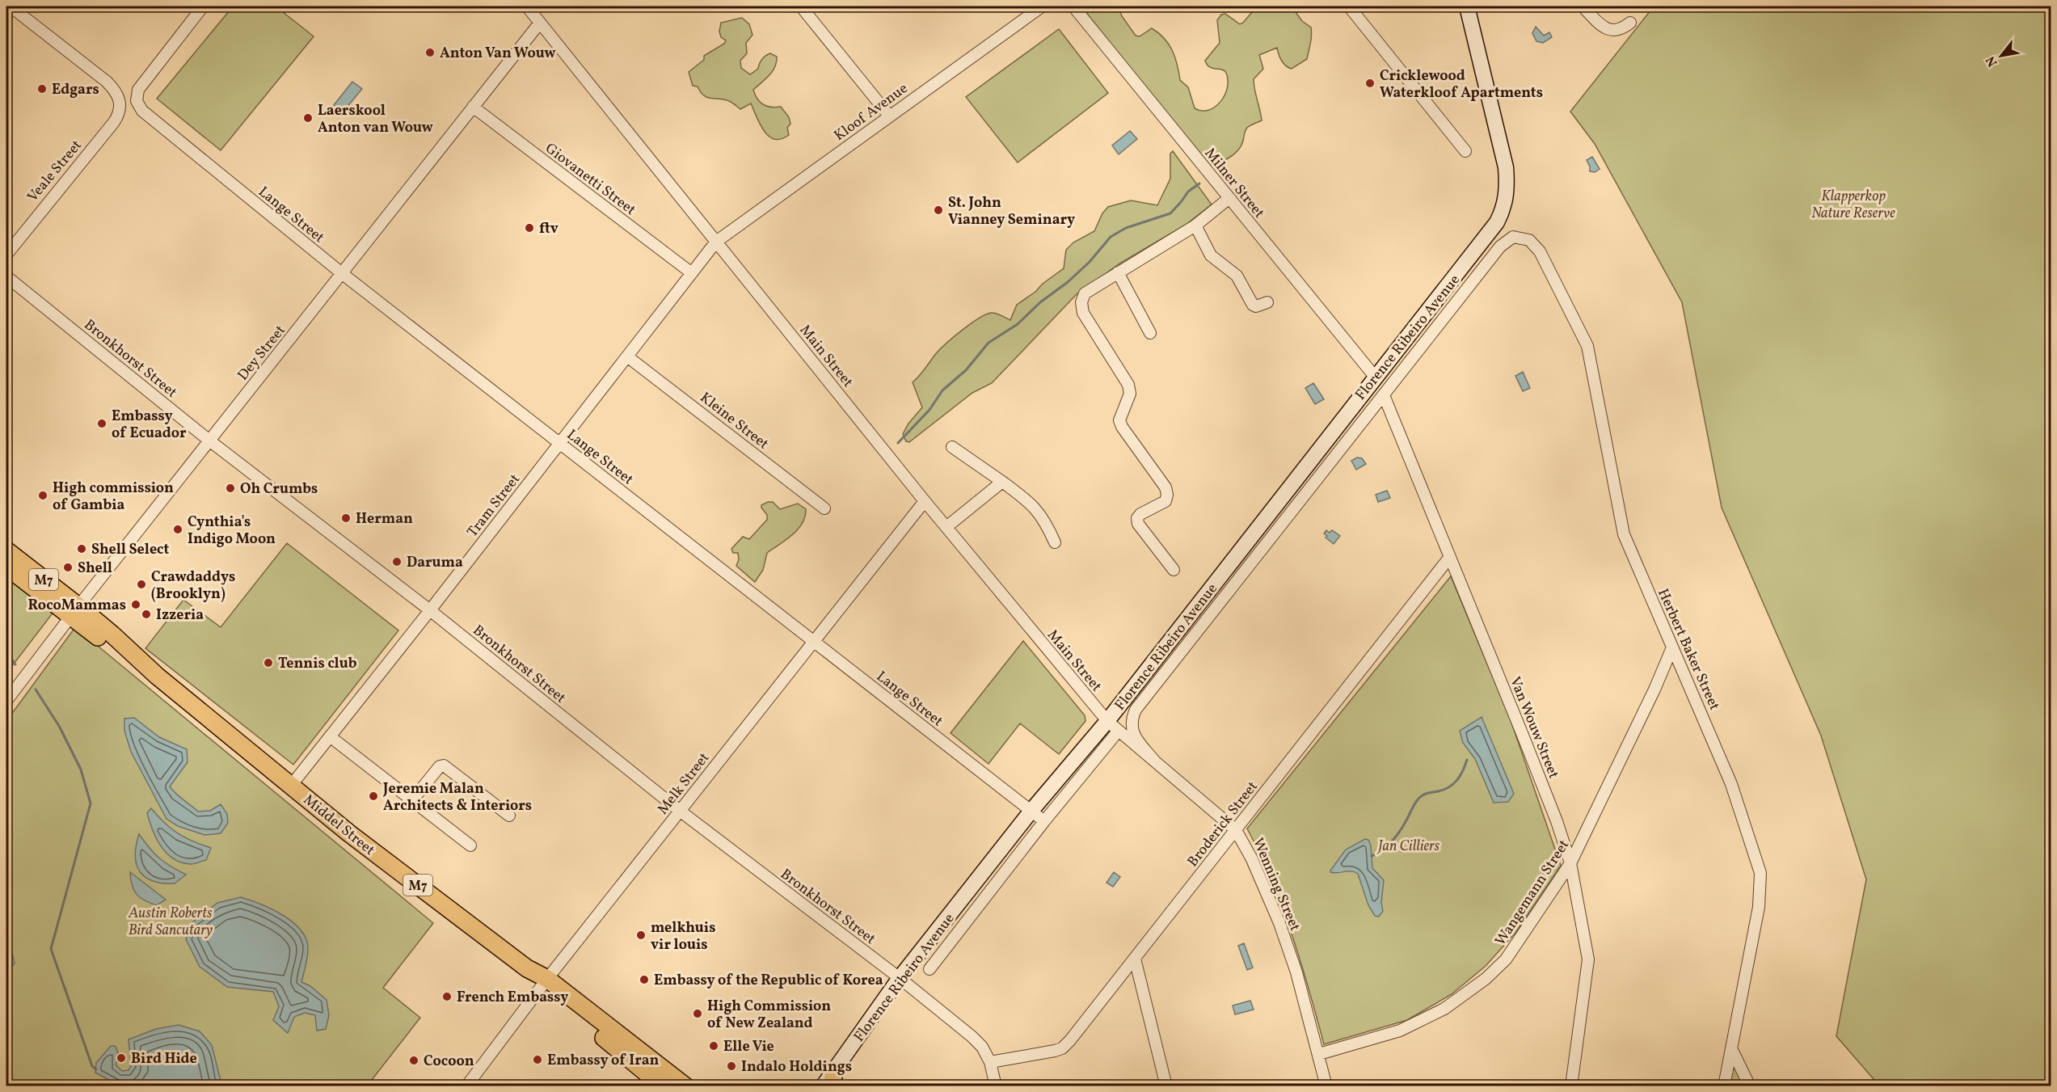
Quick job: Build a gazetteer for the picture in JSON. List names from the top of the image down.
{
  "streets": {
    "main road": ["Florence Ribeiro Avenue", "M7", "Middel Street"],
    "street": [
      "Kloof Avenue",
      "Veale Street",
      "Giovanetti Street",
      "Milner Street",
      "Lange Street",
      "Dey Street",
      "Main Street",
      "Bronkhorst Street",
      "Kleine Street",
      "Tram Street",
      "Herbert Baker Street",
      "Van Wouw Street",
      "Melk Street",
      "Broderick Street",
      "Wenning Street",
      "Wangemann Street"
    ]
  },
  "crossings": [
    ["Kloof Avenue", "Main Street"],
    ["Kloof Avenue", "Tram Street"],
    ["Giovanetti Street", "Dey Street"],
    ["Giovanetti Street", "Tram Street"],
    ["Milner Street", "Florence Ribeiro Avenue"],
    ["Lange Street", "Florence Ribeiro Avenue"],
    ["Lange Street", "Dey Street"],
    ["Lange Street", "Tram Street"],
    ["Lange Street", "Melk Street"],
    ["Florence Ribeiro Avenue", "Main Street"],
    ["Florence Ribeiro Avenue", "Bronkhorst Street"],
    ["Florence Ribeiro Avenue", "Wenning Street"],
    ["Dey Street", "Main Street"],
    ["Dey Street", "Bronkhorst Street"],
    ["Dey Street", "Middel Street"],
    ["Main Street", "Tram Street"],
    ["Main Street", "Melk Street"],
    ["Main Street", "Wenning Street"],
    ["Bronkhorst Street", "Tram Street"],
    ["Bronkhorst Street", "Melk Street"],
    ["Bronkhorst Street", "Broderick Street"],
    ["Kleine Street", "Tram Street"],
    ["Tram Street", "Middel Street"],
    ["Herbert Baker Street", "Van Wouw Street"],
    ["Herbert Baker Street", "Wangemann Street"],
    ["Van Wouw Street", "Broderick Street"],
    ["Van Wouw Street", "Wangemann Street"],
    ["Melk Street", "Middel Street"],
    ["Broderick Street", "Wenning Street"],
    ["Wenning Street", "Wangemann Street"]
  ],
  "parks": ["Klapperkop Nature Reserve", "Jan Cilliers", "Austin Roberts Bird Sancutary"],
  "places": [
    "Anton Van Wouw",
    "Cricklewood Waterkloof Apartments",
    "Edgars",
    "Laerskool Anton van Wouw",
    "St. John Vianney Seminary",
    "ftv",
    "Embassy of Ecuador",
    "Oh Crumbs",
    "High commission of Gambia",
    "Herman",
    "Cynthia's Indigo Moon",
    "Shell Select",
    "Daruma",
    "Shell",
    "Crawdaddys (Brooklyn)",
    "RocoMammas",
    "Izzeria",
    "Tennis club",
    "Jeremie Malan Architects & Interiors",
    "melkhuis vir louis",
    "Embassy of the Republic of Korea",
    "French Embassy",
    "High Commission of New Zealand",
    "Elle Vie",
    "Bird Hide",
    "Embassy of Iran",
    "Cocoon",
    "Indalo Holdings"
  ],
  "north": "bottom left"
}
